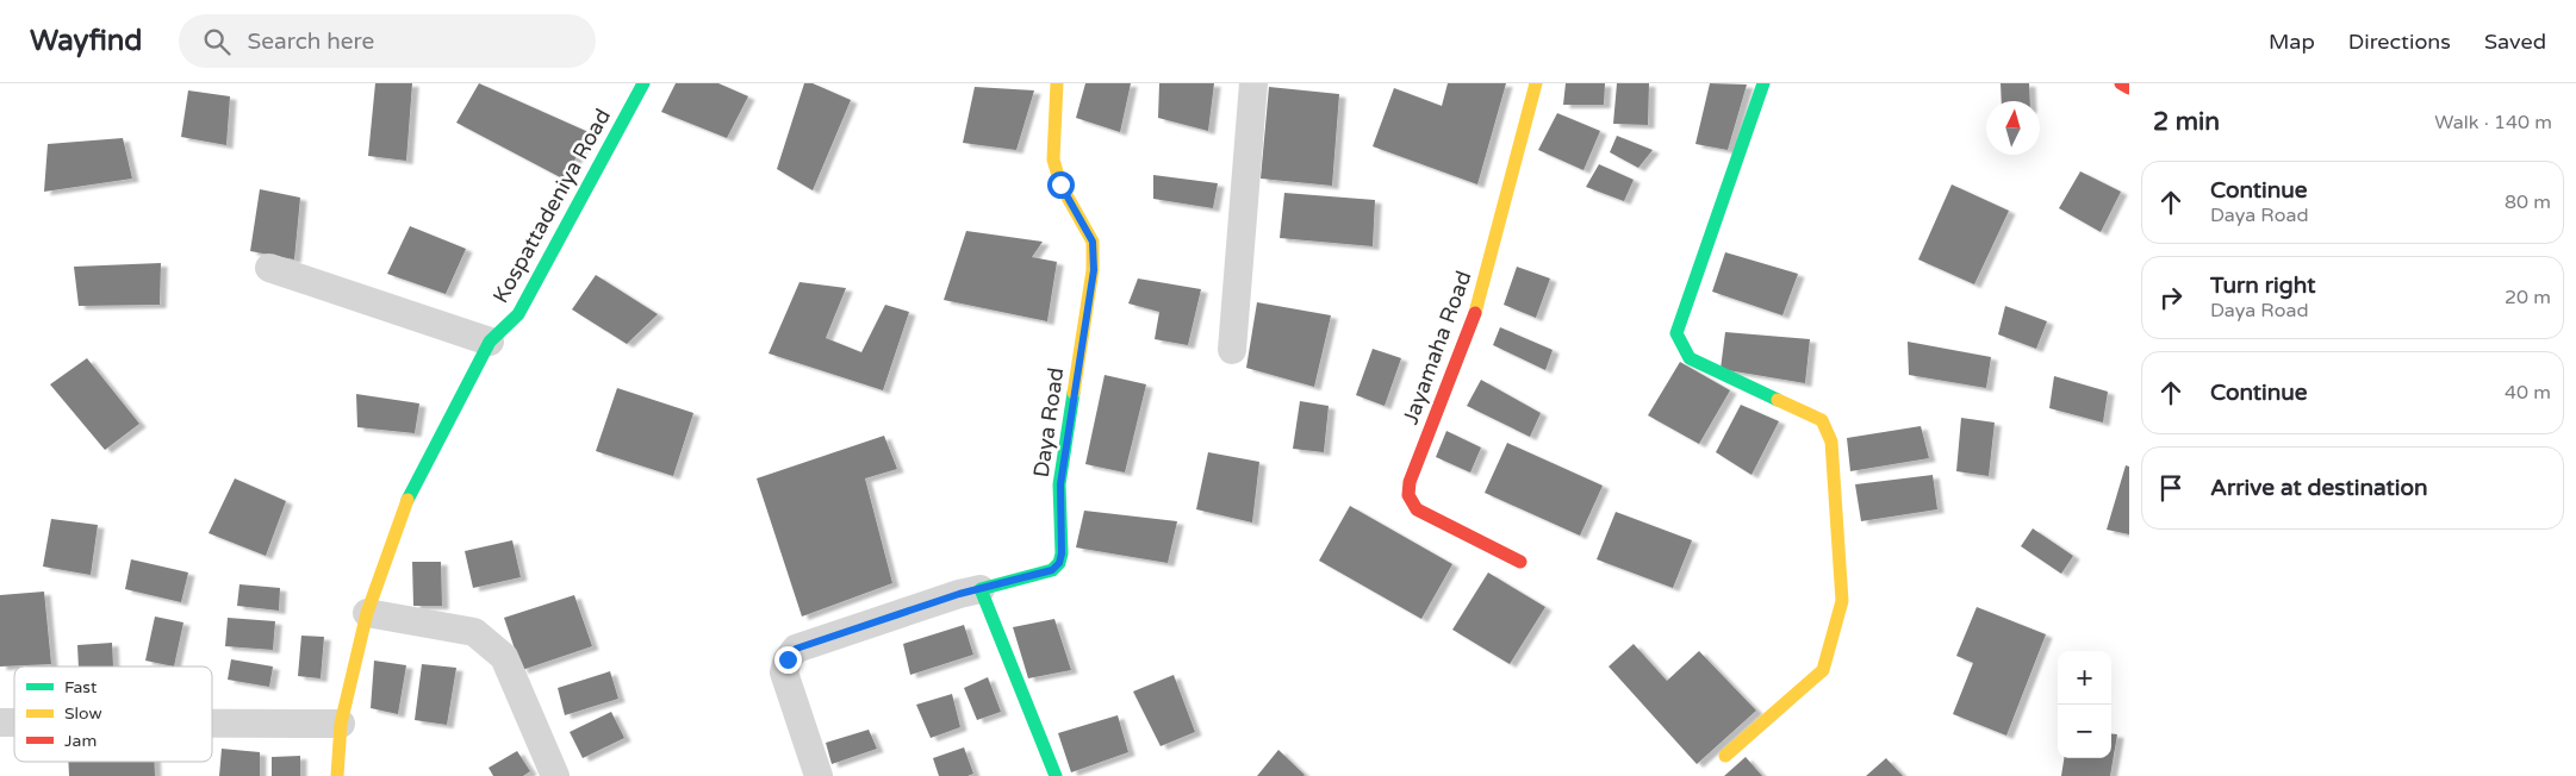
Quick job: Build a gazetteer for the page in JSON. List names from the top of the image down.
{
  "streets": {
    "street": ["Kospattadeniya Road", "Jayamaha Road", "Daya Road"]
  },
  "legend": ["Fast", "Slow", "Jam"],
  "north": "top",
  "page": {
    "header": "Wayfind",
    "search": "Search here",
    "nav": ["Map", "Directions", "Saved"],
    "heading": ["2 min", "Walk · 140 m"],
    "list": [
      ["Continue", "Daya Road", "80 m"],
      ["Turn right", "Daya Road", "20 m"],
      ["Continue", "40 m"],
      "Arrive at destination"
    ],
    "map_buttons": ["+", "−"]
  }
}
